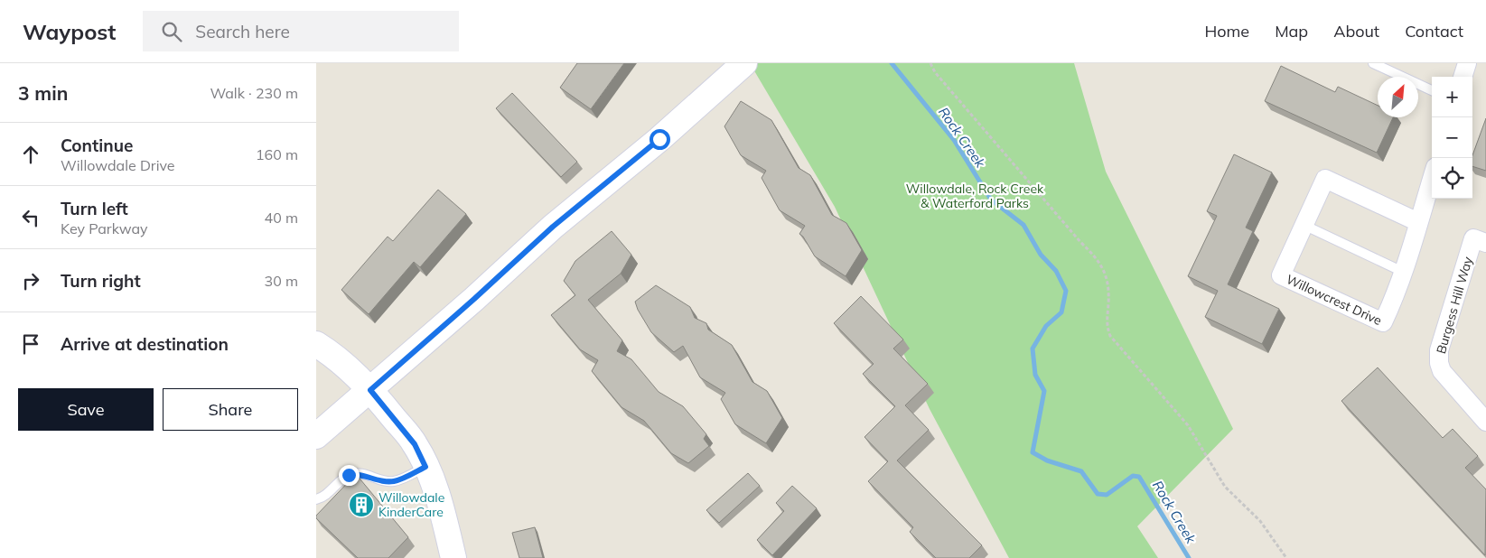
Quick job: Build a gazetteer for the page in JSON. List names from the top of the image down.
{
  "streets": {
    "street": ["Willowcrest Drive", "Burgess Hill Way"]
  },
  "water": ["Rock Creek"],
  "parks": ["Willowdale, Rock Creek & Waterford Parks"],
  "places": {
    "building": ["Willowdale KinderCare"]
  },
  "north": "top right",
  "page": {
    "header": "Waypost",
    "search": "Search here",
    "nav": [
      "Home",
      "Map",
      "About",
      "Contact"
    ],
    "heading": ["3 min", "Walk · 230 m"],
    "map_buttons": ["+", "−"],
    "list": [
      ["Continue", "Willowdale Drive", "160 m"],
      ["Turn left", "Key Parkway", "40 m"],
      ["Turn right", "30 m"],
      "Arrive at destination"
    ],
    "buttons": ["Save", "Share"]
  }
}
